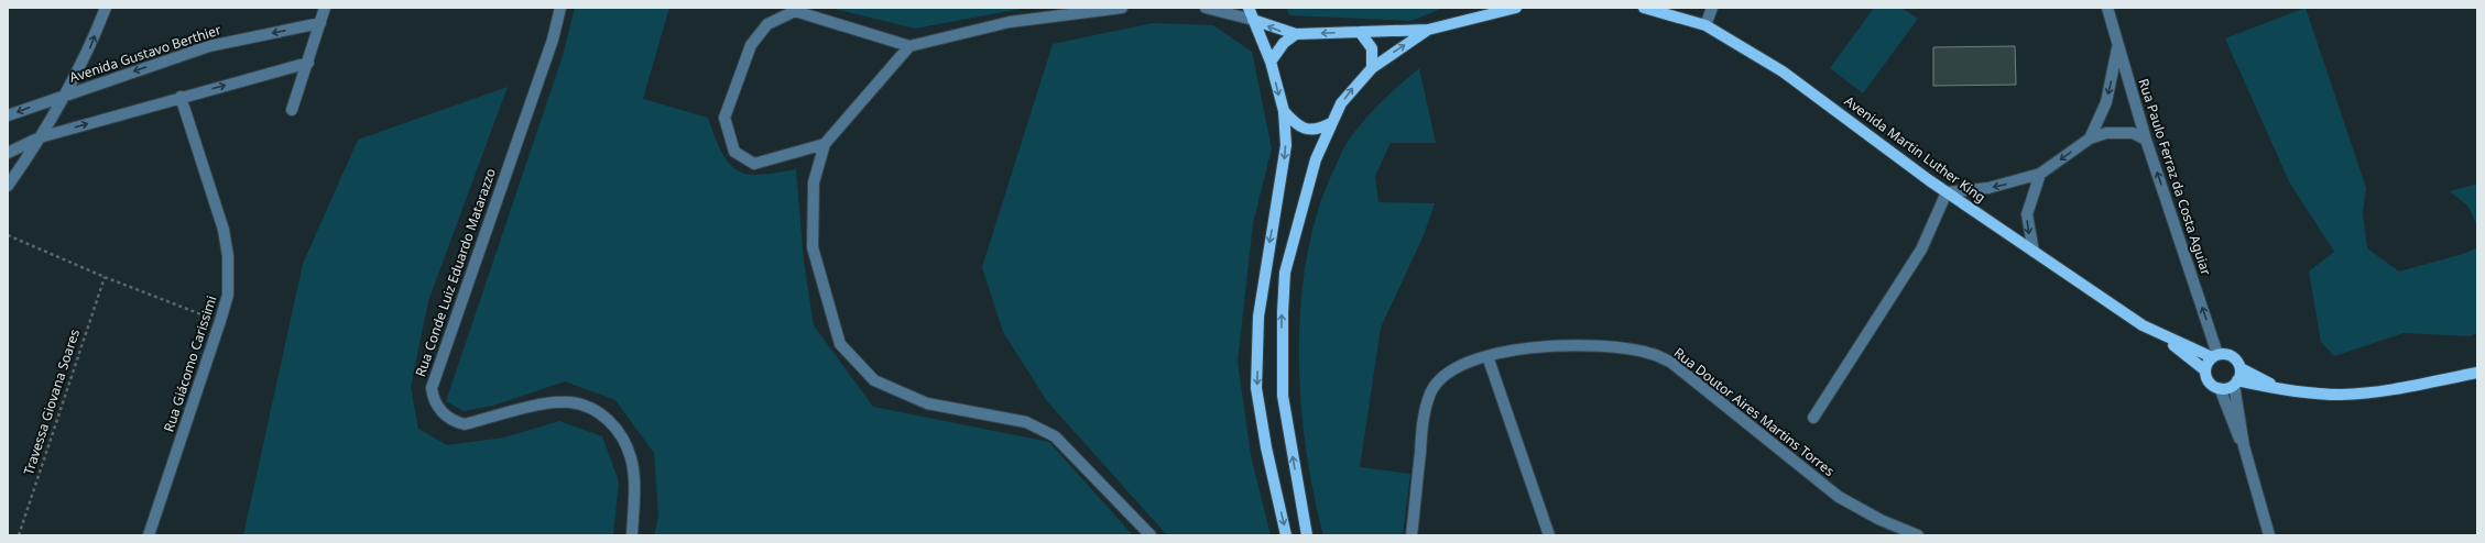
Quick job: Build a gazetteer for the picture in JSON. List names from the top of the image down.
{
  "streets": {
    "main road": ["Avenida Martin Luther King"],
    "street": [
      "Avenida Gustavo Berthier",
      "Rua Paulo Ferraz da Costa Aguiar",
      "Rua Conde Luiz Eduardo Matarazzo",
      "Rua Giácomo Carissimi",
      "Rua Doutor Aires Martins Torres"
    ],
    "path": ["Travessa Giovana Soares"]
  },
  "crossings": [
    ["Avenida Martin Luther King", "Rua Paulo Ferraz da Costa Aguiar"]
  ],
  "one_way": ["Rua Paulo Ferraz da Costa Aguiar"]
}
